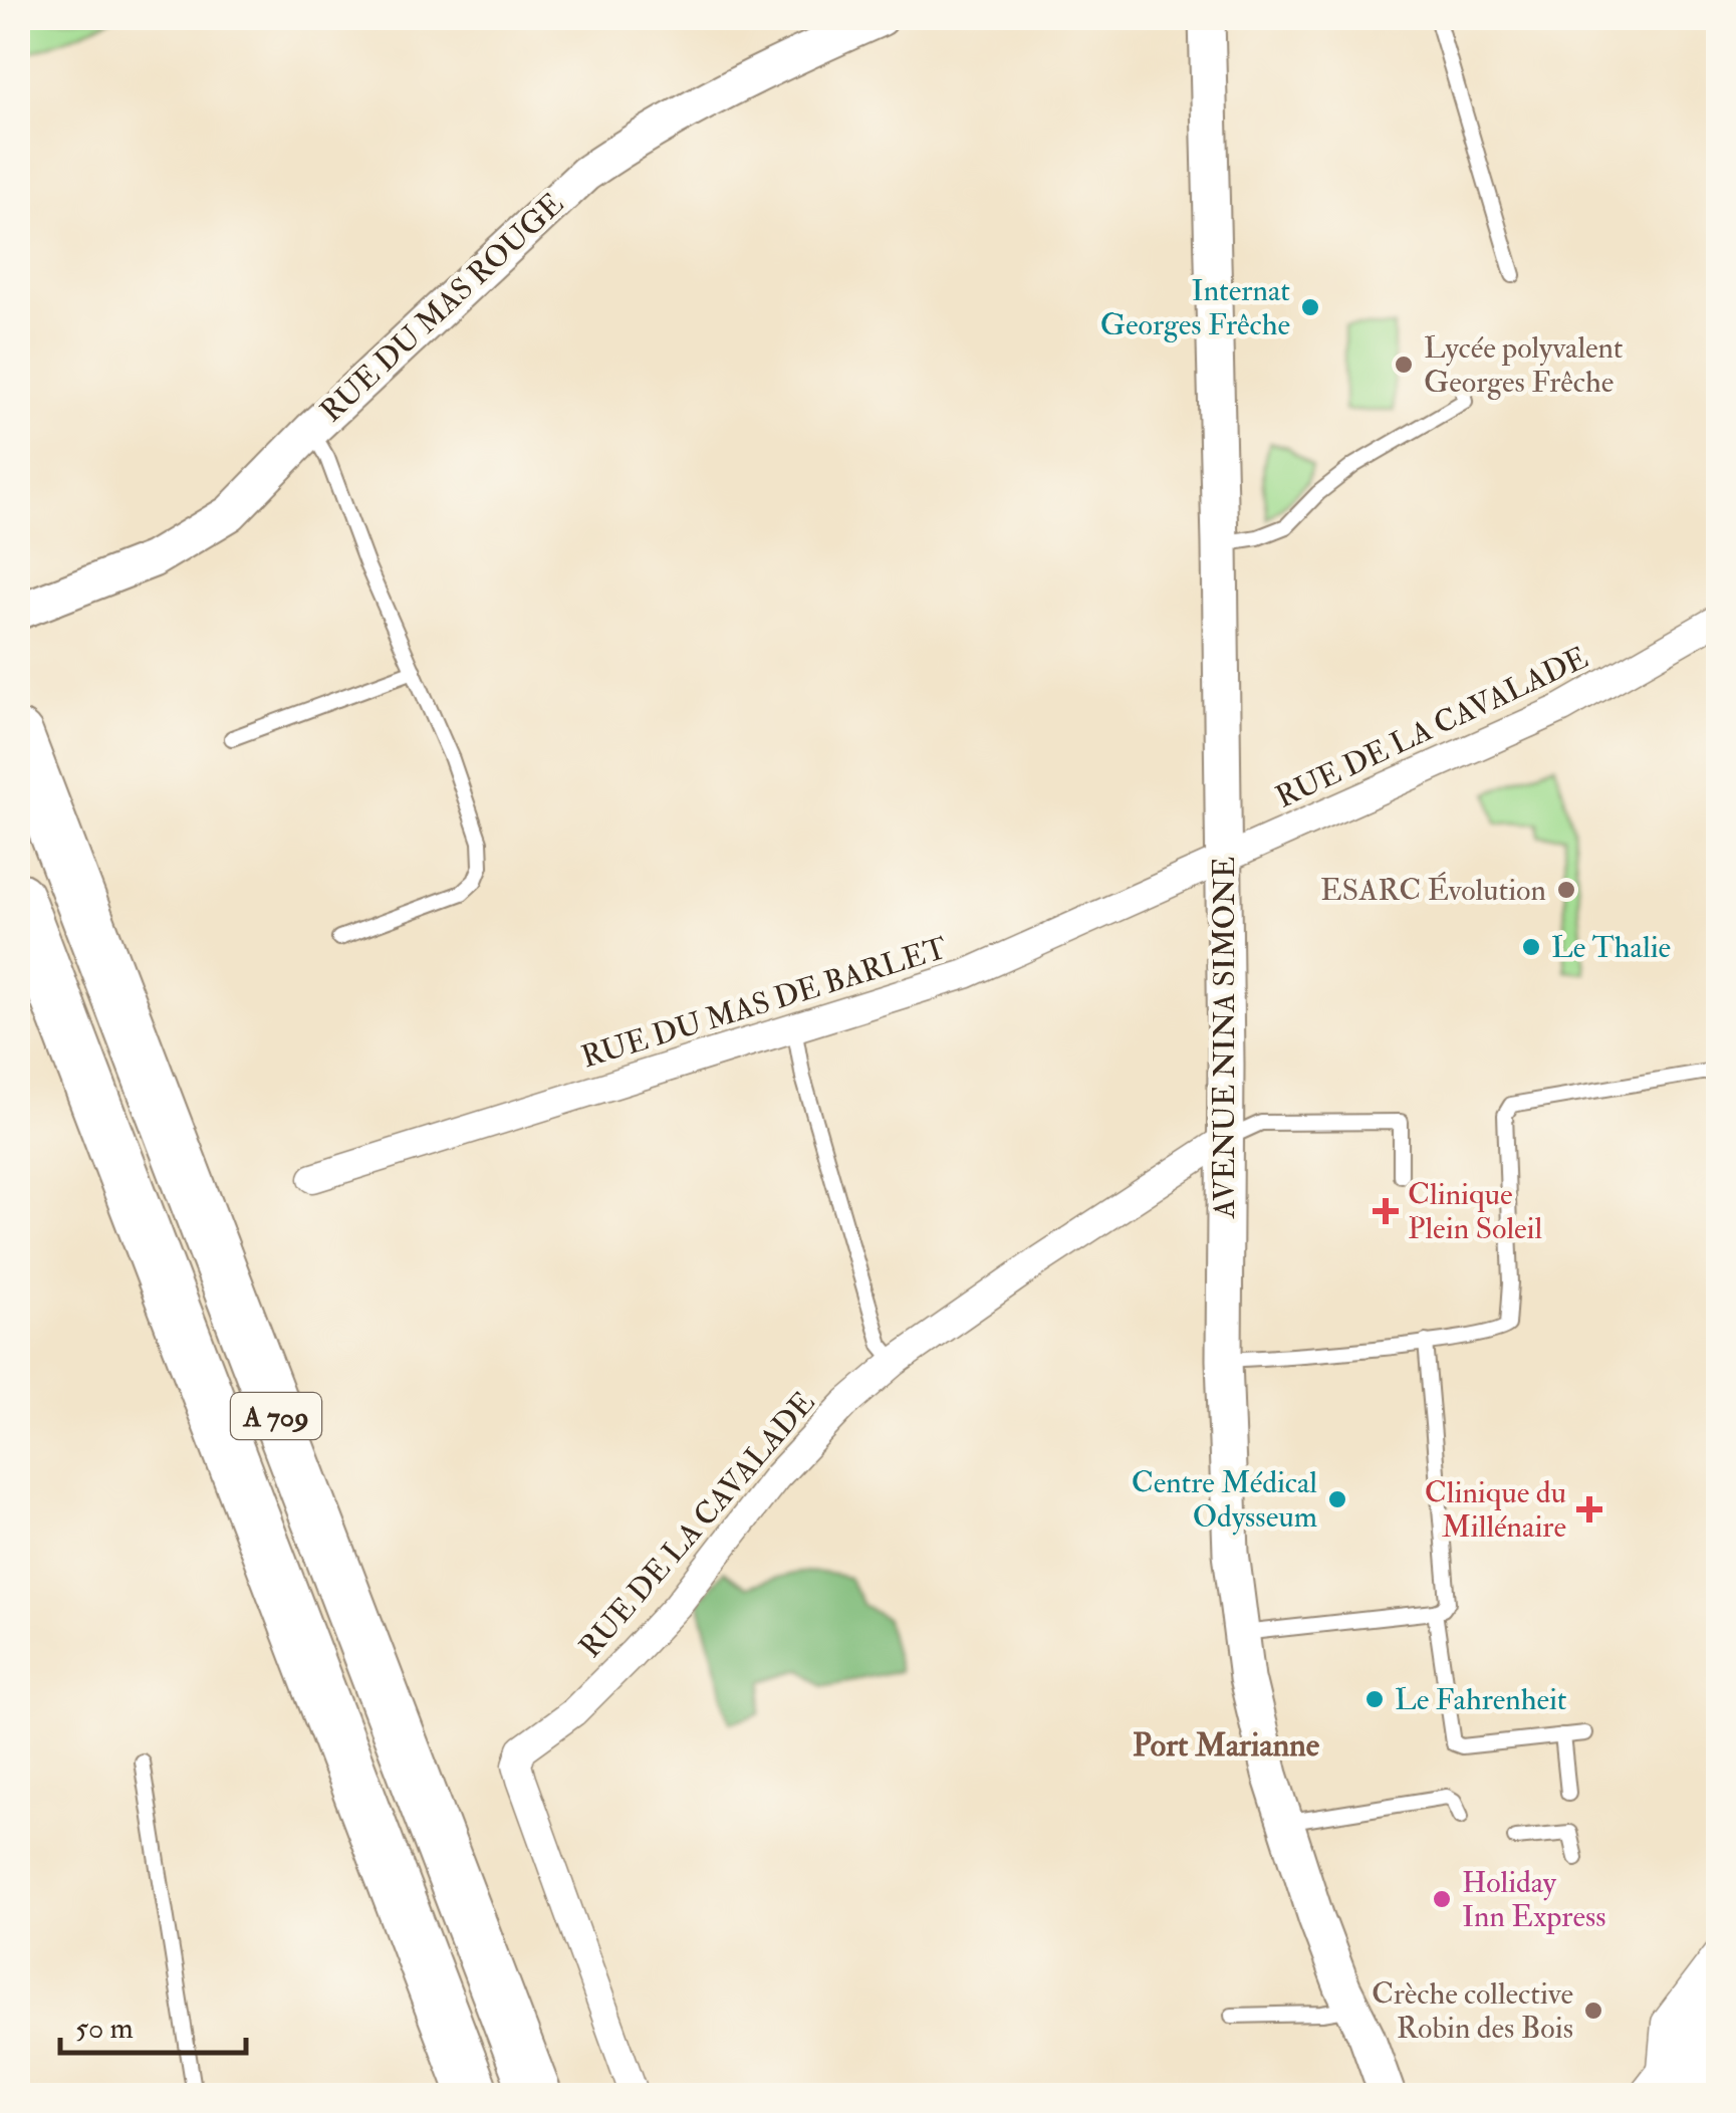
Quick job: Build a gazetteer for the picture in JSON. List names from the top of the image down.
{
  "streets": {
    "highway": ["A 709"],
    "street": [
      "RUE DU MAS ROUGE",
      "RUE DE LA CAVALADE",
      "RUE DU MAS DE BARLET",
      "AVENUE NINA SIMONE"
    ]
  },
  "crossings": [
    ["RUE DE LA CAVALADE", "RUE DU MAS DE BARLET"],
    ["RUE DE LA CAVALADE", "AVENUE NINA SIMONE"],
    ["RUE DU MAS DE BARLET", "AVENUE NINA SIMONE"]
  ],
  "districts": ["Port Marianne"],
  "places": {
    "other": [
      "Internat Georges Frêche",
      "Lycée polyvalent Georges Frêche",
      "ESARC Évolution",
      "Le Thalie",
      "Centre Médical Odysseum",
      "Le Fahrenheit",
      "Holiday Inn Express",
      "Crèche collective Robin des Bois"
    ],
    "health": ["Clinique Plein Soleil", "Clinique du Millénaire"]
  },
  "scale_bar": "50 m"
}
